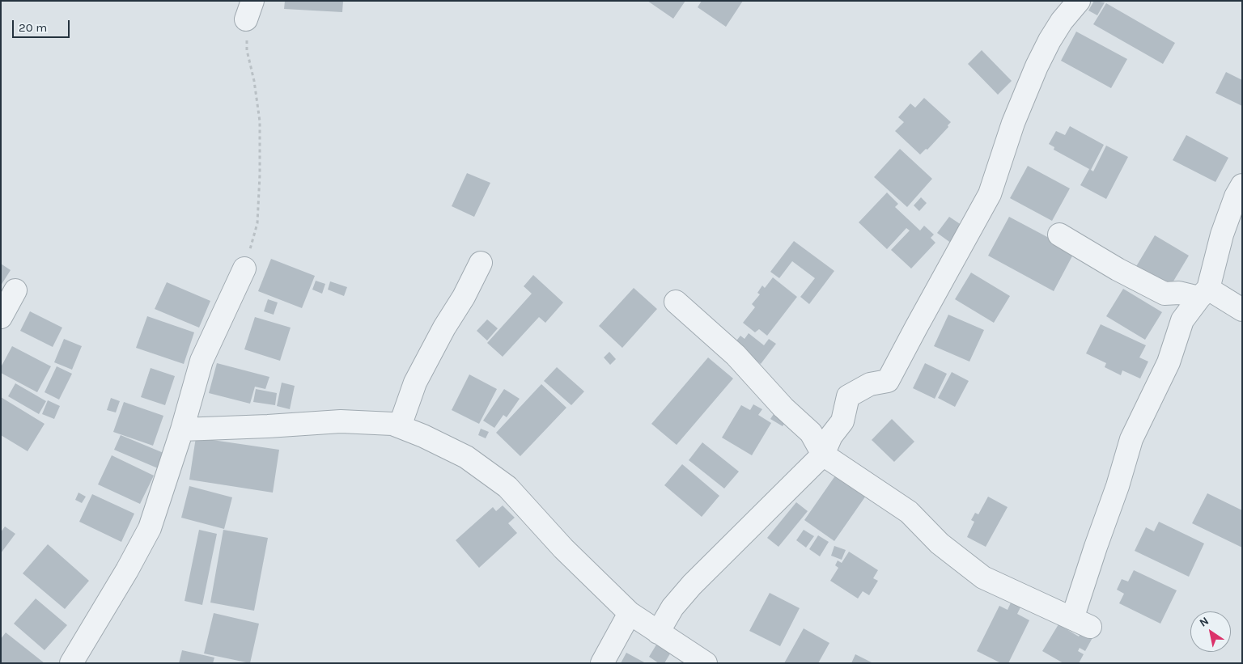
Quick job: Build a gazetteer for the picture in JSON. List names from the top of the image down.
{
  "scale_bar": "20 m",
  "north": "top left"
}
